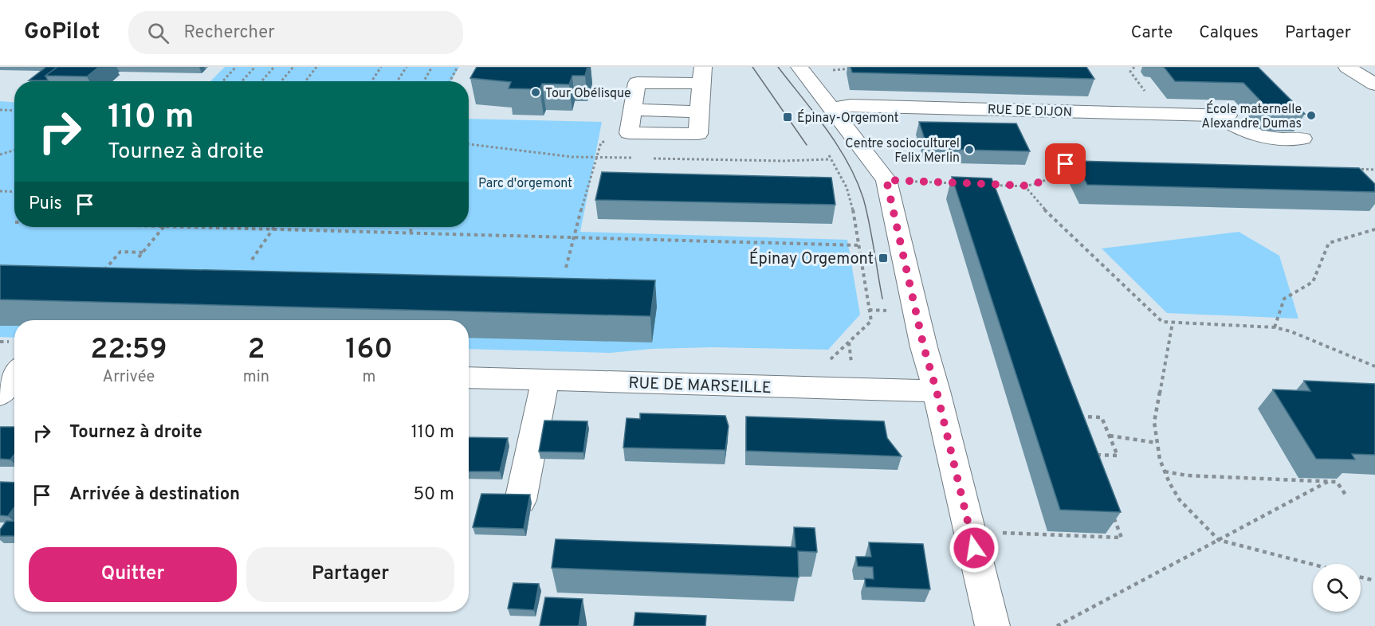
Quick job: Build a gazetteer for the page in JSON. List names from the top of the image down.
{
  "streets": {
    "street": ["RUE DE DIJON", "RUE DE MARSEILLE"]
  },
  "parks": ["Parc d'orgemont"],
  "places": {
    "other": ["Tour Obélisque", "École maternelle Alexandre Dumas", "Centre socioculturel Felix Merlin"],
    "transit": ["Épinay-Orgemont", "Épinay Orgemont"]
  },
  "page": {
    "header": "GoPilot",
    "search": "Rechercher",
    "nav": ["Carte", "Calques", "Partager"],
    "turn": ["110 m", "Tournez à droite"],
    "then": "Puis",
    "eta": [
      "22:59",
      "Arrivée",
      "2",
      "min",
      "160",
      "m"
    ],
    "list": [
      {
        "name": "Tournez à droite",
        "value": "110 m"
      },
      {
        "name": "Arrivée à destination",
        "value": "50 m"
      }
    ],
    "buttons": ["Quitter", "Partager"]
  }
}
